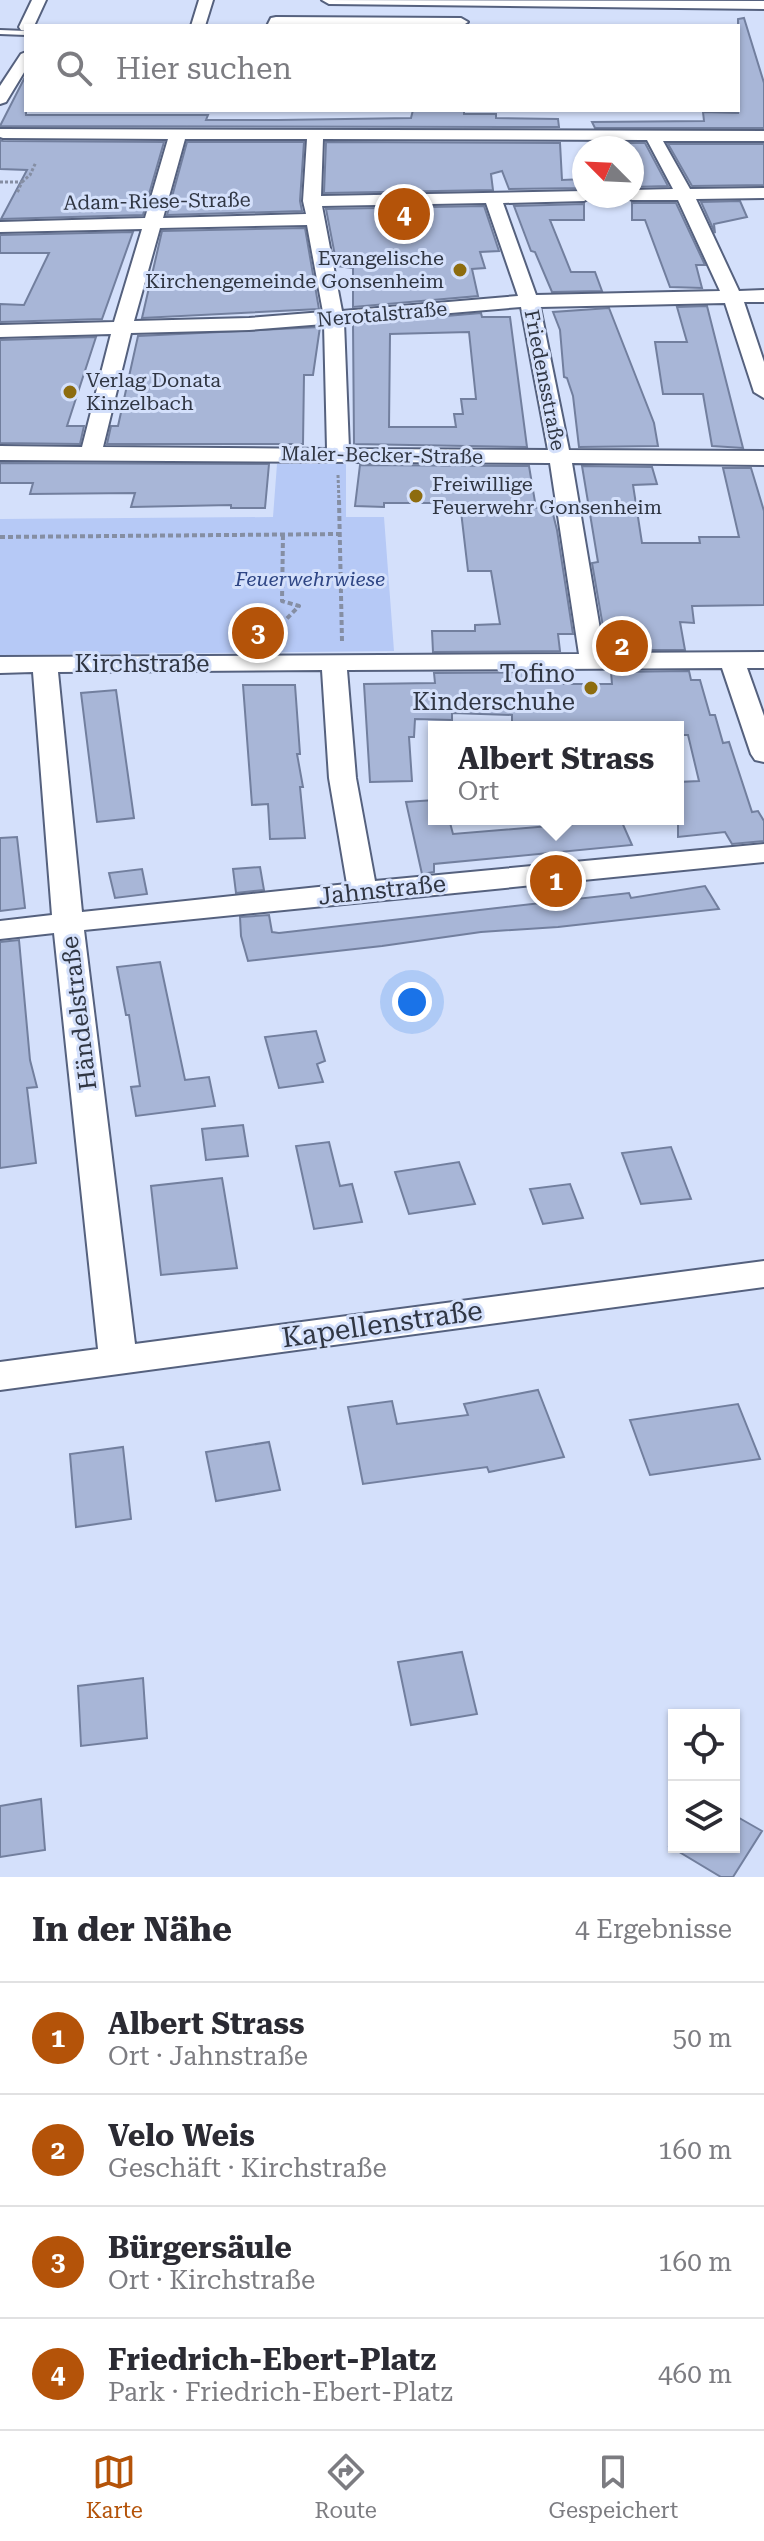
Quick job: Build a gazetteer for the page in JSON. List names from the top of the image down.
{
  "streets": {
    "street": [
      "Adam-Riese-Straße",
      "Nerotalstraße",
      "Friedensstraße",
      "Maler-Becker-Straße",
      "Kirchstraße",
      "Jahnstraße",
      "Händelstraße",
      "Kapellenstraße"
    ]
  },
  "crossings": [
    ["Adam-Riese-Straße", "Friedensstraße"],
    ["Nerotalstraße", "Friedensstraße"],
    ["Friedensstraße", "Maler-Becker-Straße"],
    ["Friedensstraße", "Kirchstraße"],
    ["Kirchstraße", "Händelstraße"],
    ["Jahnstraße", "Händelstraße"],
    ["Händelstraße", "Kapellenstraße"]
  ],
  "parks": ["Feuerwehrwiese"],
  "places": [
    "Evangelische Kirchengemeinde Gonsenheim",
    "Verlag Donata Kinzelbach",
    "Freiwillige Feuerwehr Gonsenheim",
    "Tofino Kinderschuhe"
  ],
  "north": "top left",
  "page": {
    "search": "Hier suchen",
    "pins": [
      "4",
      "3",
      "2",
      "1"
    ],
    "popup": ["Albert Strass", "Ort"],
    "heading": ["In der Nähe", "4 Ergebnisse"],
    "list": [
      {
        "mark": "1",
        "name": "Albert Strass",
        "note": "Ort · Jahnstraße",
        "value": "50 m"
      },
      {
        "mark": "2",
        "name": "Velo Weis",
        "note": "Geschäft · Kirchstraße",
        "value": "160 m"
      },
      {
        "mark": "3",
        "name": "Bürgersäule",
        "note": "Ort · Kirchstraße",
        "value": "160 m"
      },
      {
        "mark": "4",
        "name": "Friedrich-Ebert-Platz",
        "note": "Park · Friedrich-Ebert-Platz",
        "value": "460 m"
      }
    ],
    "nav": ["Karte", "Route", "Gespeichert"]
  }
}
